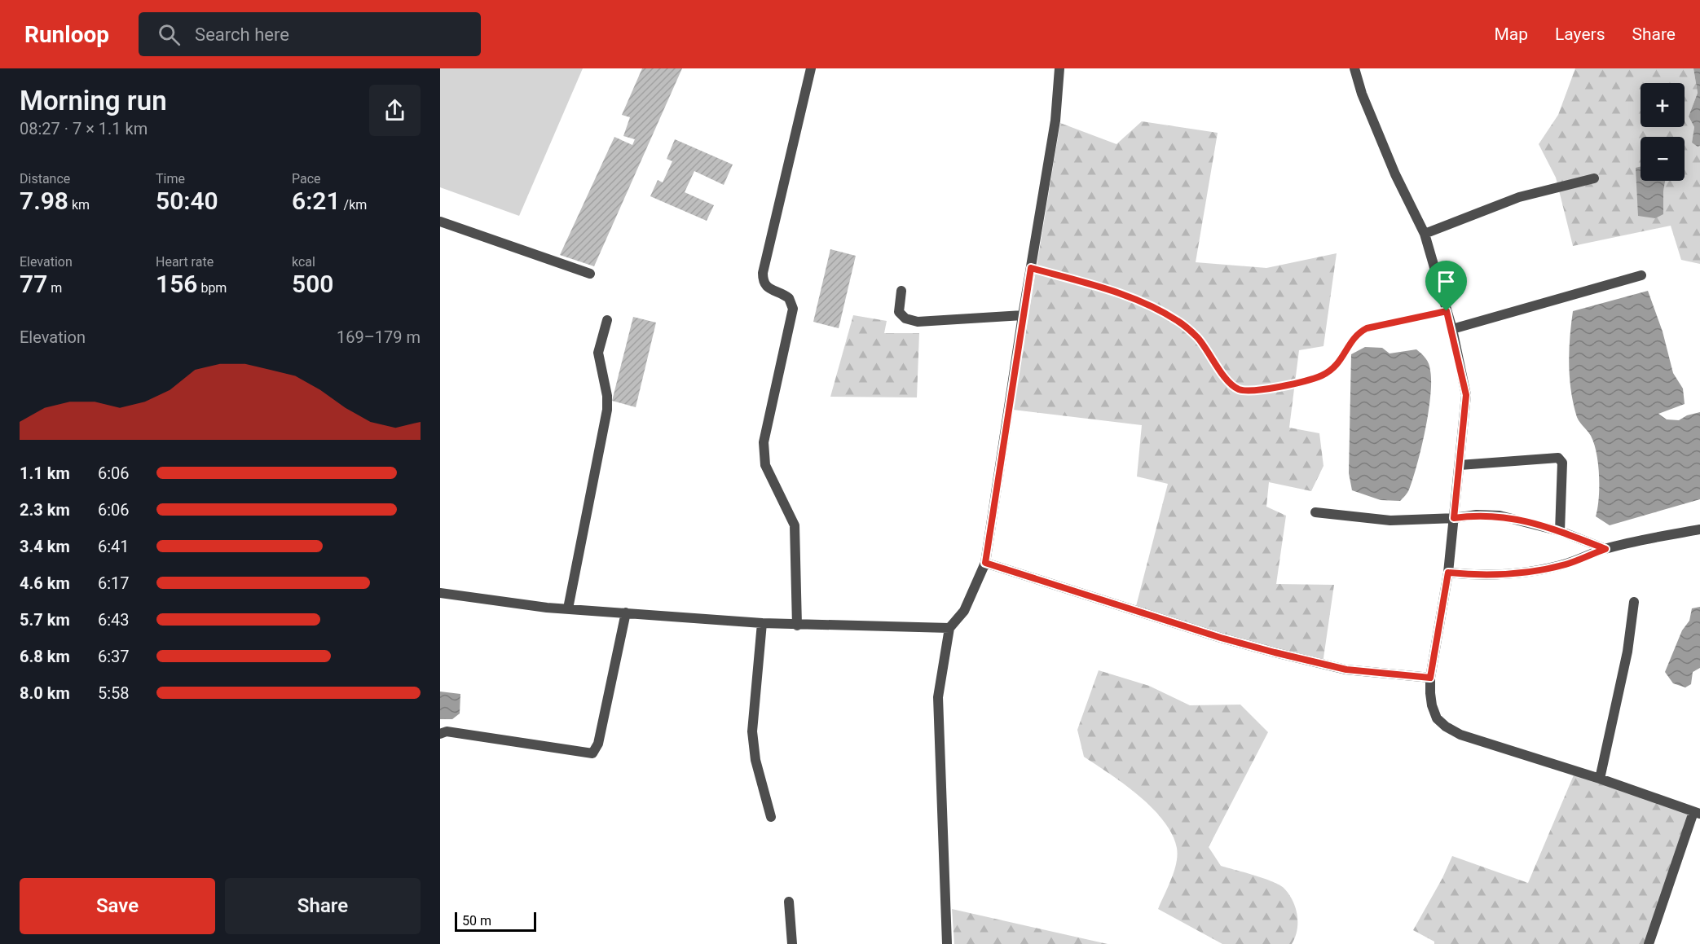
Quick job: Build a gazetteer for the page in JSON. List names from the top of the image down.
{
  "scale_bar": "50 m",
  "page": {
    "header": "Runloop",
    "search": "Search here",
    "nav": ["Map", "Layers", "Share"],
    "heading": ["Morning run", "08:27 · 7 × 1.1 km"],
    "map_buttons": ["+", "−"],
    "stats": [
      ["Distance", "7.98 km"],
      ["Time", "50:40"],
      ["Pace", "6:21 /km"],
      ["Elevation", "77 m"],
      ["Heart rate", "156 bpm"],
      ["kcal", "500"]
    ],
    "chart": ["Elevation", "169–179 m"],
    "list": [
      {
        "name": "1.1 km",
        "note": "6:06"
      },
      {
        "name": "2.3 km",
        "note": "6:06"
      },
      {
        "name": "3.4 km",
        "note": "6:41"
      },
      {
        "name": "4.6 km",
        "note": "6:17"
      },
      {
        "name": "5.7 km",
        "note": "6:43"
      },
      {
        "name": "6.8 km",
        "note": "6:37"
      },
      {
        "name": "8.0 km",
        "note": "5:58"
      }
    ],
    "buttons": ["Save", "Share"],
    "scale": "50 m"
  }
}
